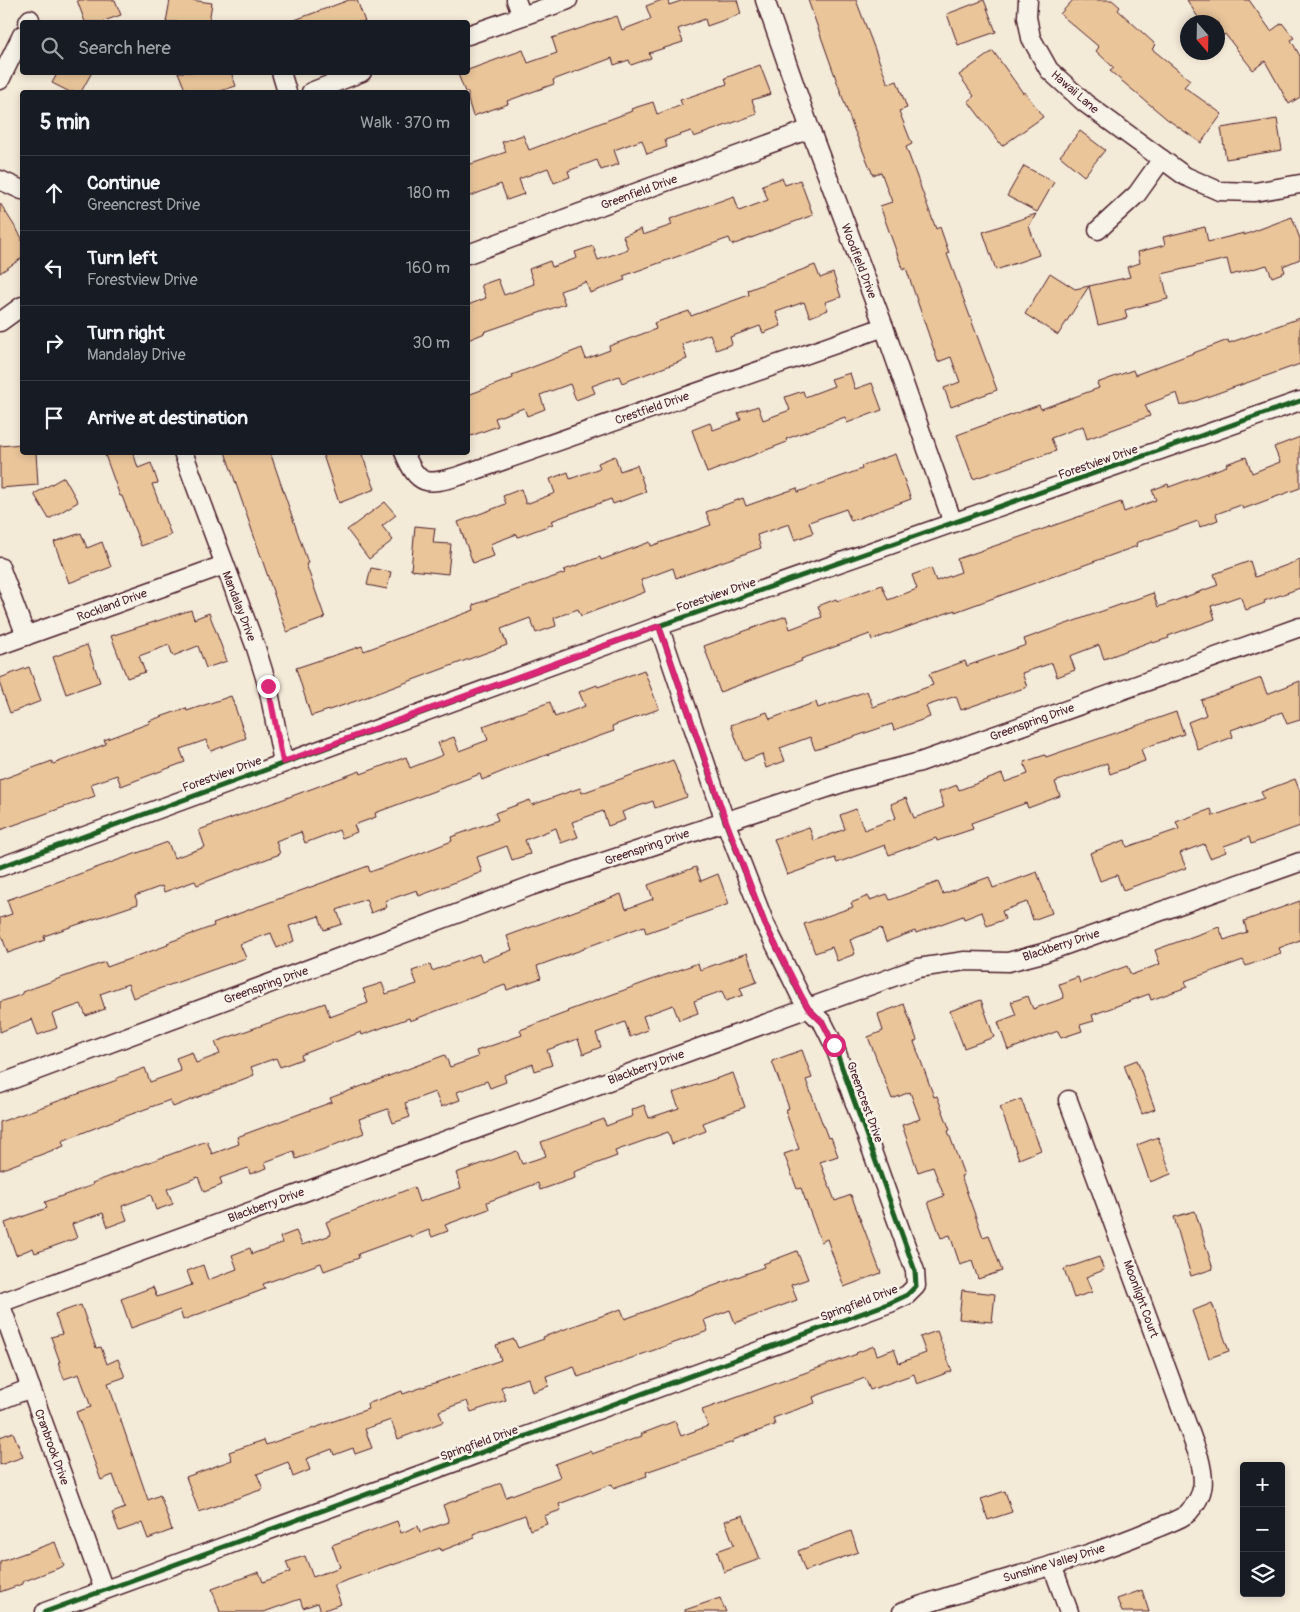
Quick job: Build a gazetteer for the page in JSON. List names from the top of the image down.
{
  "streets": {
    "street": [
      "Hawaii Lane",
      "Greenfield Drive",
      "Woodfield Drive",
      "Crestfield Drive",
      "Forestview Drive",
      "Rockland Drive",
      "Mandalay Drive",
      "Greenspring Drive",
      "Blackberry Drive",
      "Greencrest Drive",
      "Moonlight Court",
      "Springfield Drive",
      "Cranbrook Drive",
      "Sunshine Valley Drive"
    ]
  },
  "crossings": [
    ["Greenfield Drive", "Woodfield Drive"],
    ["Woodfield Drive", "Crestfield Drive"],
    ["Woodfield Drive", "Forestview Drive"],
    ["Forestview Drive", "Mandalay Drive"],
    ["Forestview Drive", "Greencrest Drive"],
    ["Rockland Drive", "Mandalay Drive"],
    ["Greenspring Drive", "Greencrest Drive"],
    ["Blackberry Drive", "Greencrest Drive"],
    ["Blackberry Drive", "Cranbrook Drive"],
    ["Greencrest Drive", "Springfield Drive"],
    ["Moonlight Court", "Sunshine Valley Drive"],
    ["Springfield Drive", "Cranbrook Drive"]
  ],
  "north": "bottom",
  "page": {
    "search": "Search here",
    "heading": ["5 min", "Walk · 370 m"],
    "list": [
      ["Continue", "Greencrest Drive", "180 m"],
      ["Turn left", "Forestview Drive", "160 m"],
      ["Turn right", "Mandalay Drive", "30 m"],
      "Arrive at destination"
    ],
    "map_buttons": ["+", "−"]
  }
}
